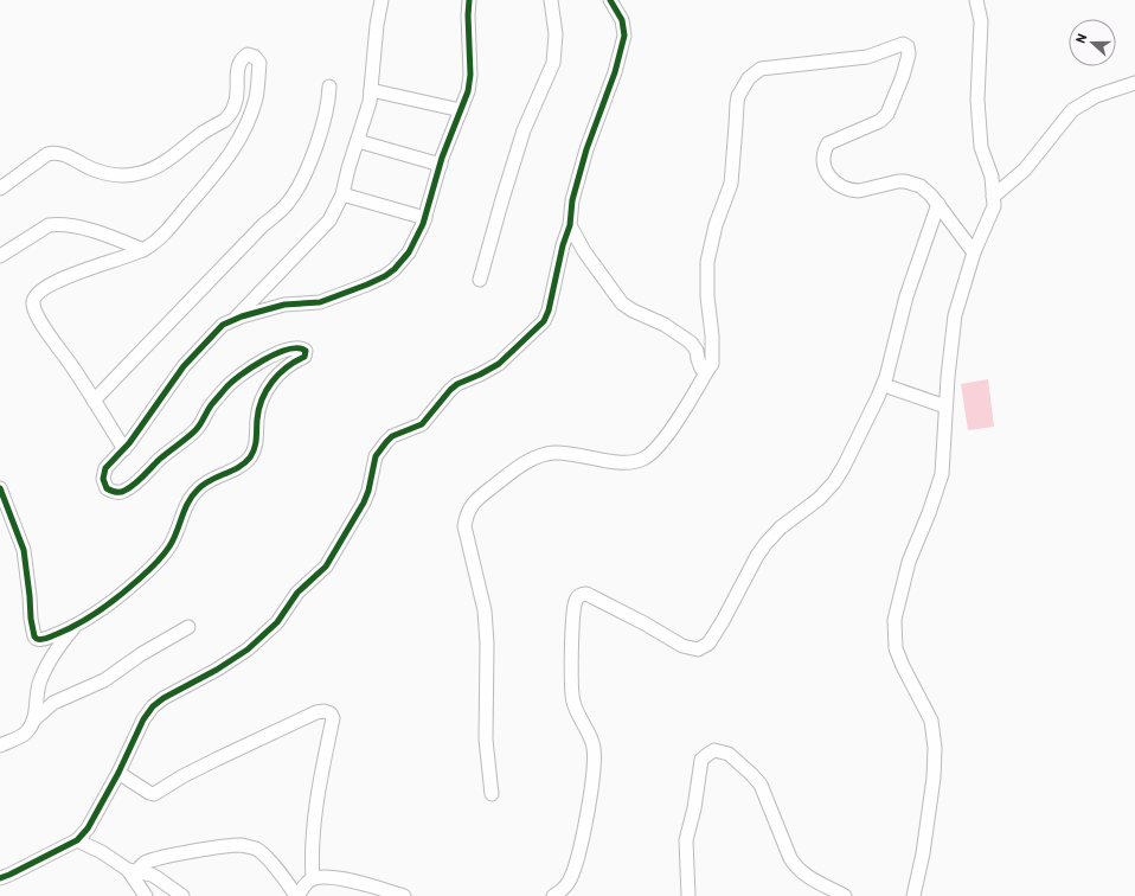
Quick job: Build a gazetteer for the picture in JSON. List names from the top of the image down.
{
  "north": "left"
}
